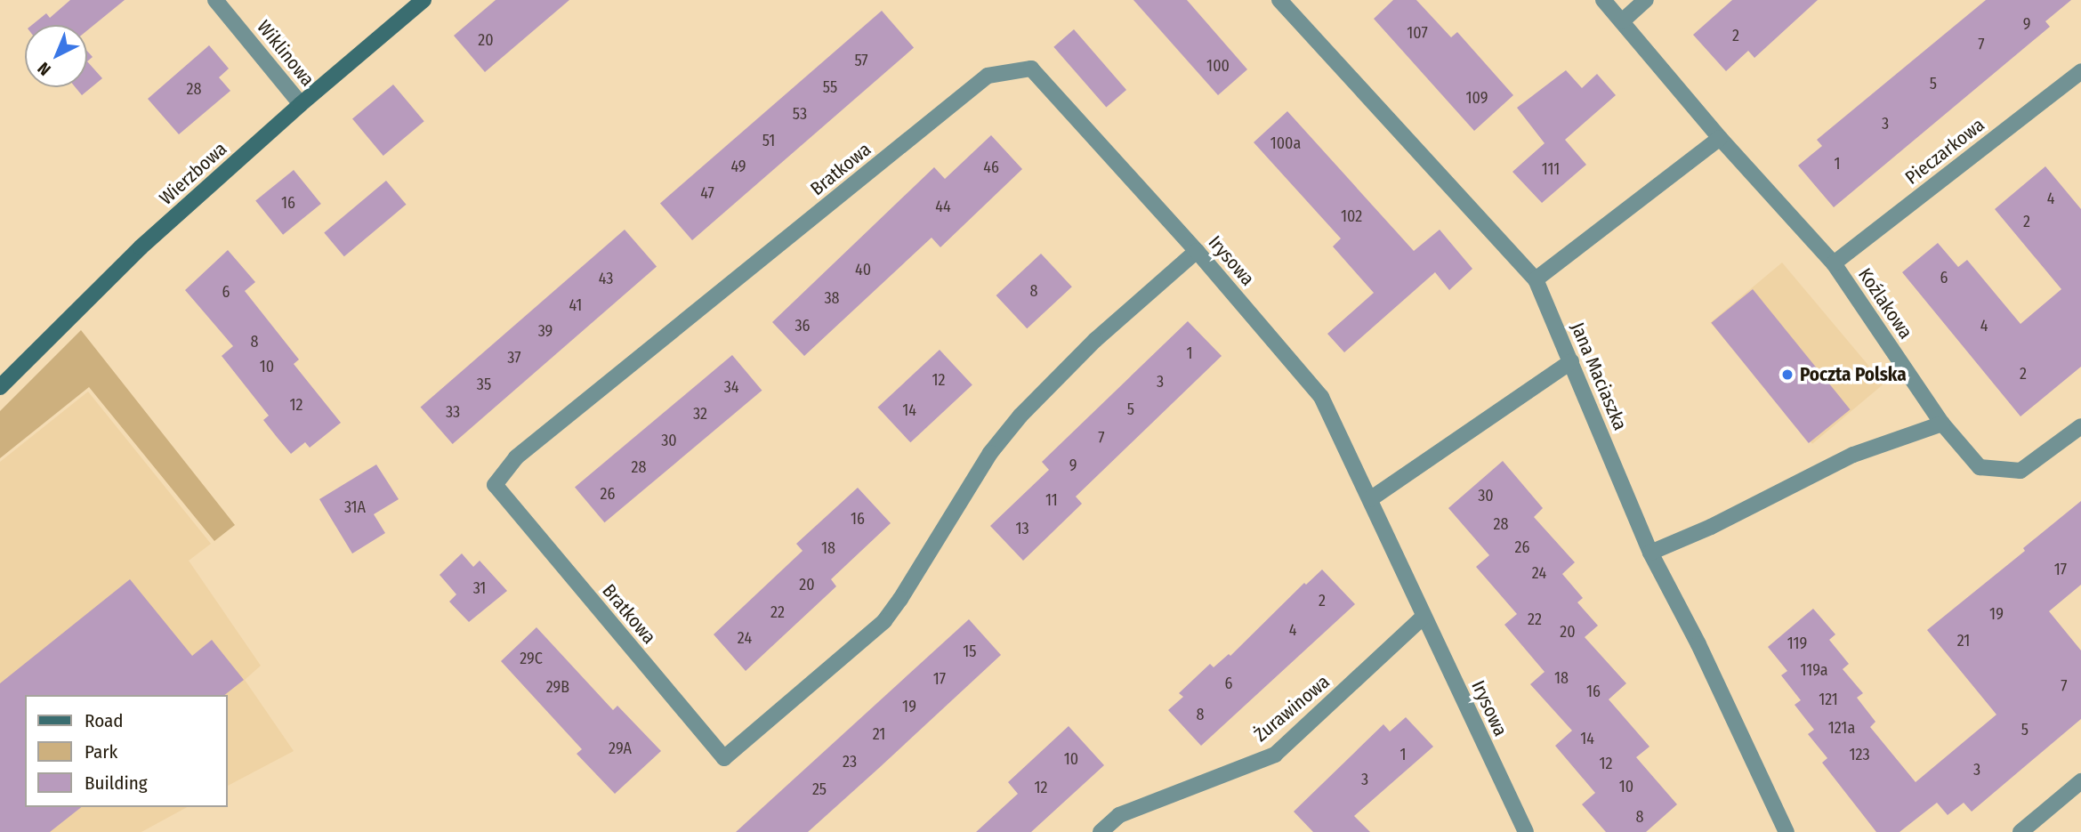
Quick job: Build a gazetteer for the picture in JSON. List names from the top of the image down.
{
  "streets": {
    "street": [
      "Wiklinowa",
      "Pieczarkowa",
      "Bratkowa",
      "Wierzbowa",
      "Irysowa",
      "Koźlakowa",
      "Jana Maciaszka",
      "Żurawinowa"
    ]
  },
  "crossings": [
    ["Wiklinowa", "Wierzbowa"],
    ["Pieczarkowa", "Koźlakowa"],
    ["Bratkowa", "Irysowa"],
    ["Irysowa", "Żurawinowa"]
  ],
  "places": ["Poczta Polska"],
  "house_numbers": [
    "9",
    "107",
    "2",
    "20",
    "7",
    "57",
    "100",
    "5",
    "55",
    "28",
    "109",
    "53",
    "3",
    "51",
    "100a",
    "1",
    "49",
    "46",
    "111",
    "47",
    "4",
    "16",
    "44",
    "102",
    "2",
    "40",
    "6",
    "43",
    "8",
    "6",
    "38",
    "41",
    "36",
    "4",
    "39",
    "8",
    "1",
    "37",
    "10",
    "2",
    "12",
    "3",
    "35",
    "34",
    "12",
    "5",
    "14",
    "33",
    "32",
    "7",
    "30",
    "9",
    "28",
    "26",
    "30",
    "11",
    "31A",
    "16",
    "28",
    "13",
    "26",
    "18",
    "17",
    "24",
    "20",
    "31",
    "2",
    "22",
    "19",
    "22",
    "4",
    "20",
    "24",
    "21",
    "119",
    "15",
    "29C",
    "119a",
    "18",
    "17",
    "6",
    "7",
    "29B",
    "16",
    "121",
    "19",
    "8",
    "121a",
    "5",
    "21",
    "14",
    "29A",
    "1",
    "123",
    "10",
    "23",
    "12",
    "3",
    "3",
    "10",
    "12",
    "25",
    "8"
  ],
  "legend": ["Road", "Park", "Building"],
  "north": "bottom left"
}
